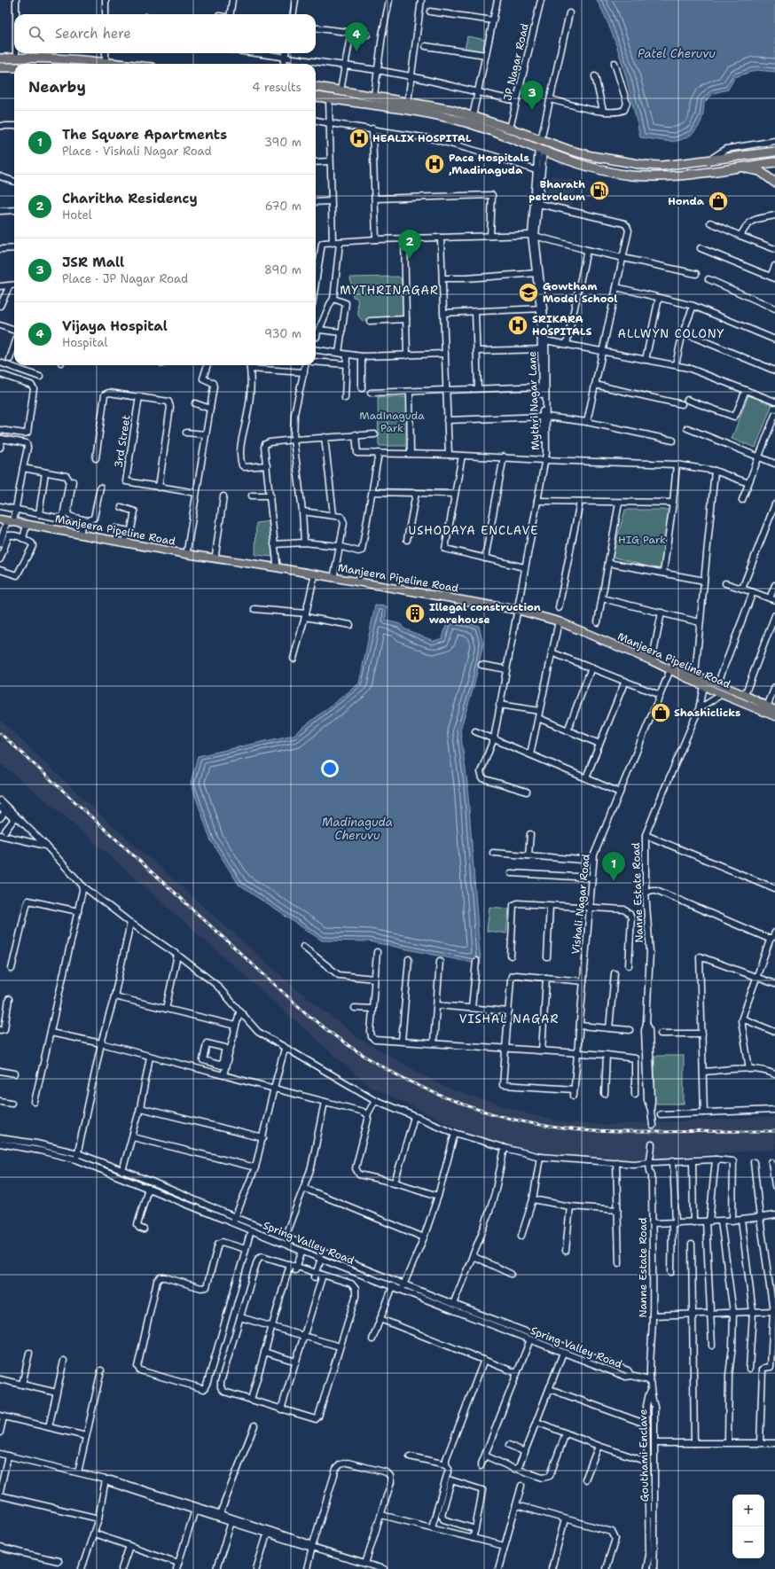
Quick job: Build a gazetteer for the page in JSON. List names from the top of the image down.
{
  "streets": {
    "main road": ["Manjeera Pipeline Road"],
    "street": [
      "JP Nagar Road",
      "Mythri Nagar Lane",
      "3rd Street",
      "Nanne Estate Road",
      "Vishali Nagar Road",
      "Spring Valley Road",
      "Gouthami Enclave"
    ]
  },
  "crossings": [
    ["Mythri Nagar Lane", "Manjeera Pipeline Road"],
    ["Manjeera Pipeline Road", "Nanne Estate Road"],
    ["Manjeera Pipeline Road", "Vishali Nagar Road"],
    ["Nanne Estate Road", "Gouthami Enclave"]
  ],
  "districts": [
    "MYTHRINAGAR",
    "ALLWYN COLONY",
    "USHODAYA ENCLAVE",
    "VISHAL NAGAR"
  ],
  "water": ["Patel Cheruvu", "Madinaguda Cheruvu"],
  "parks": ["Madinaguda Park", "HIG Park"],
  "places": {
    "hospital": ["HEALIX HOSPITAL", "Pace Hospitals ,Madinaguda", "SRIKARA HOSPITALS"],
    "fuel station": ["Bharath petroleum"],
    "shop": ["Honda", "Shashiclicks"],
    "school or university": ["Gowtham Model School"],
    "building": ["Illegal construction warehouse"]
  },
  "page": {
    "search": "Search here",
    "pins": [
      "4",
      "3",
      "2",
      "1"
    ],
    "heading": ["Nearby", "4 results"],
    "list": [
      {
        "mark": "1",
        "name": "The Square Apartments",
        "note": "Place · Vishali Nagar Road",
        "value": "390 m"
      },
      {
        "mark": "2",
        "name": "Charitha Residency",
        "note": "Hotel",
        "value": "670 m"
      },
      {
        "mark": "3",
        "name": "JSR Mall",
        "note": "Place · JP Nagar Road",
        "value": "890 m"
      },
      {
        "mark": "4",
        "name": "Vijaya Hospital",
        "note": "Hospital",
        "value": "930 m"
      }
    ],
    "map_buttons": ["+", "−"]
  }
}
